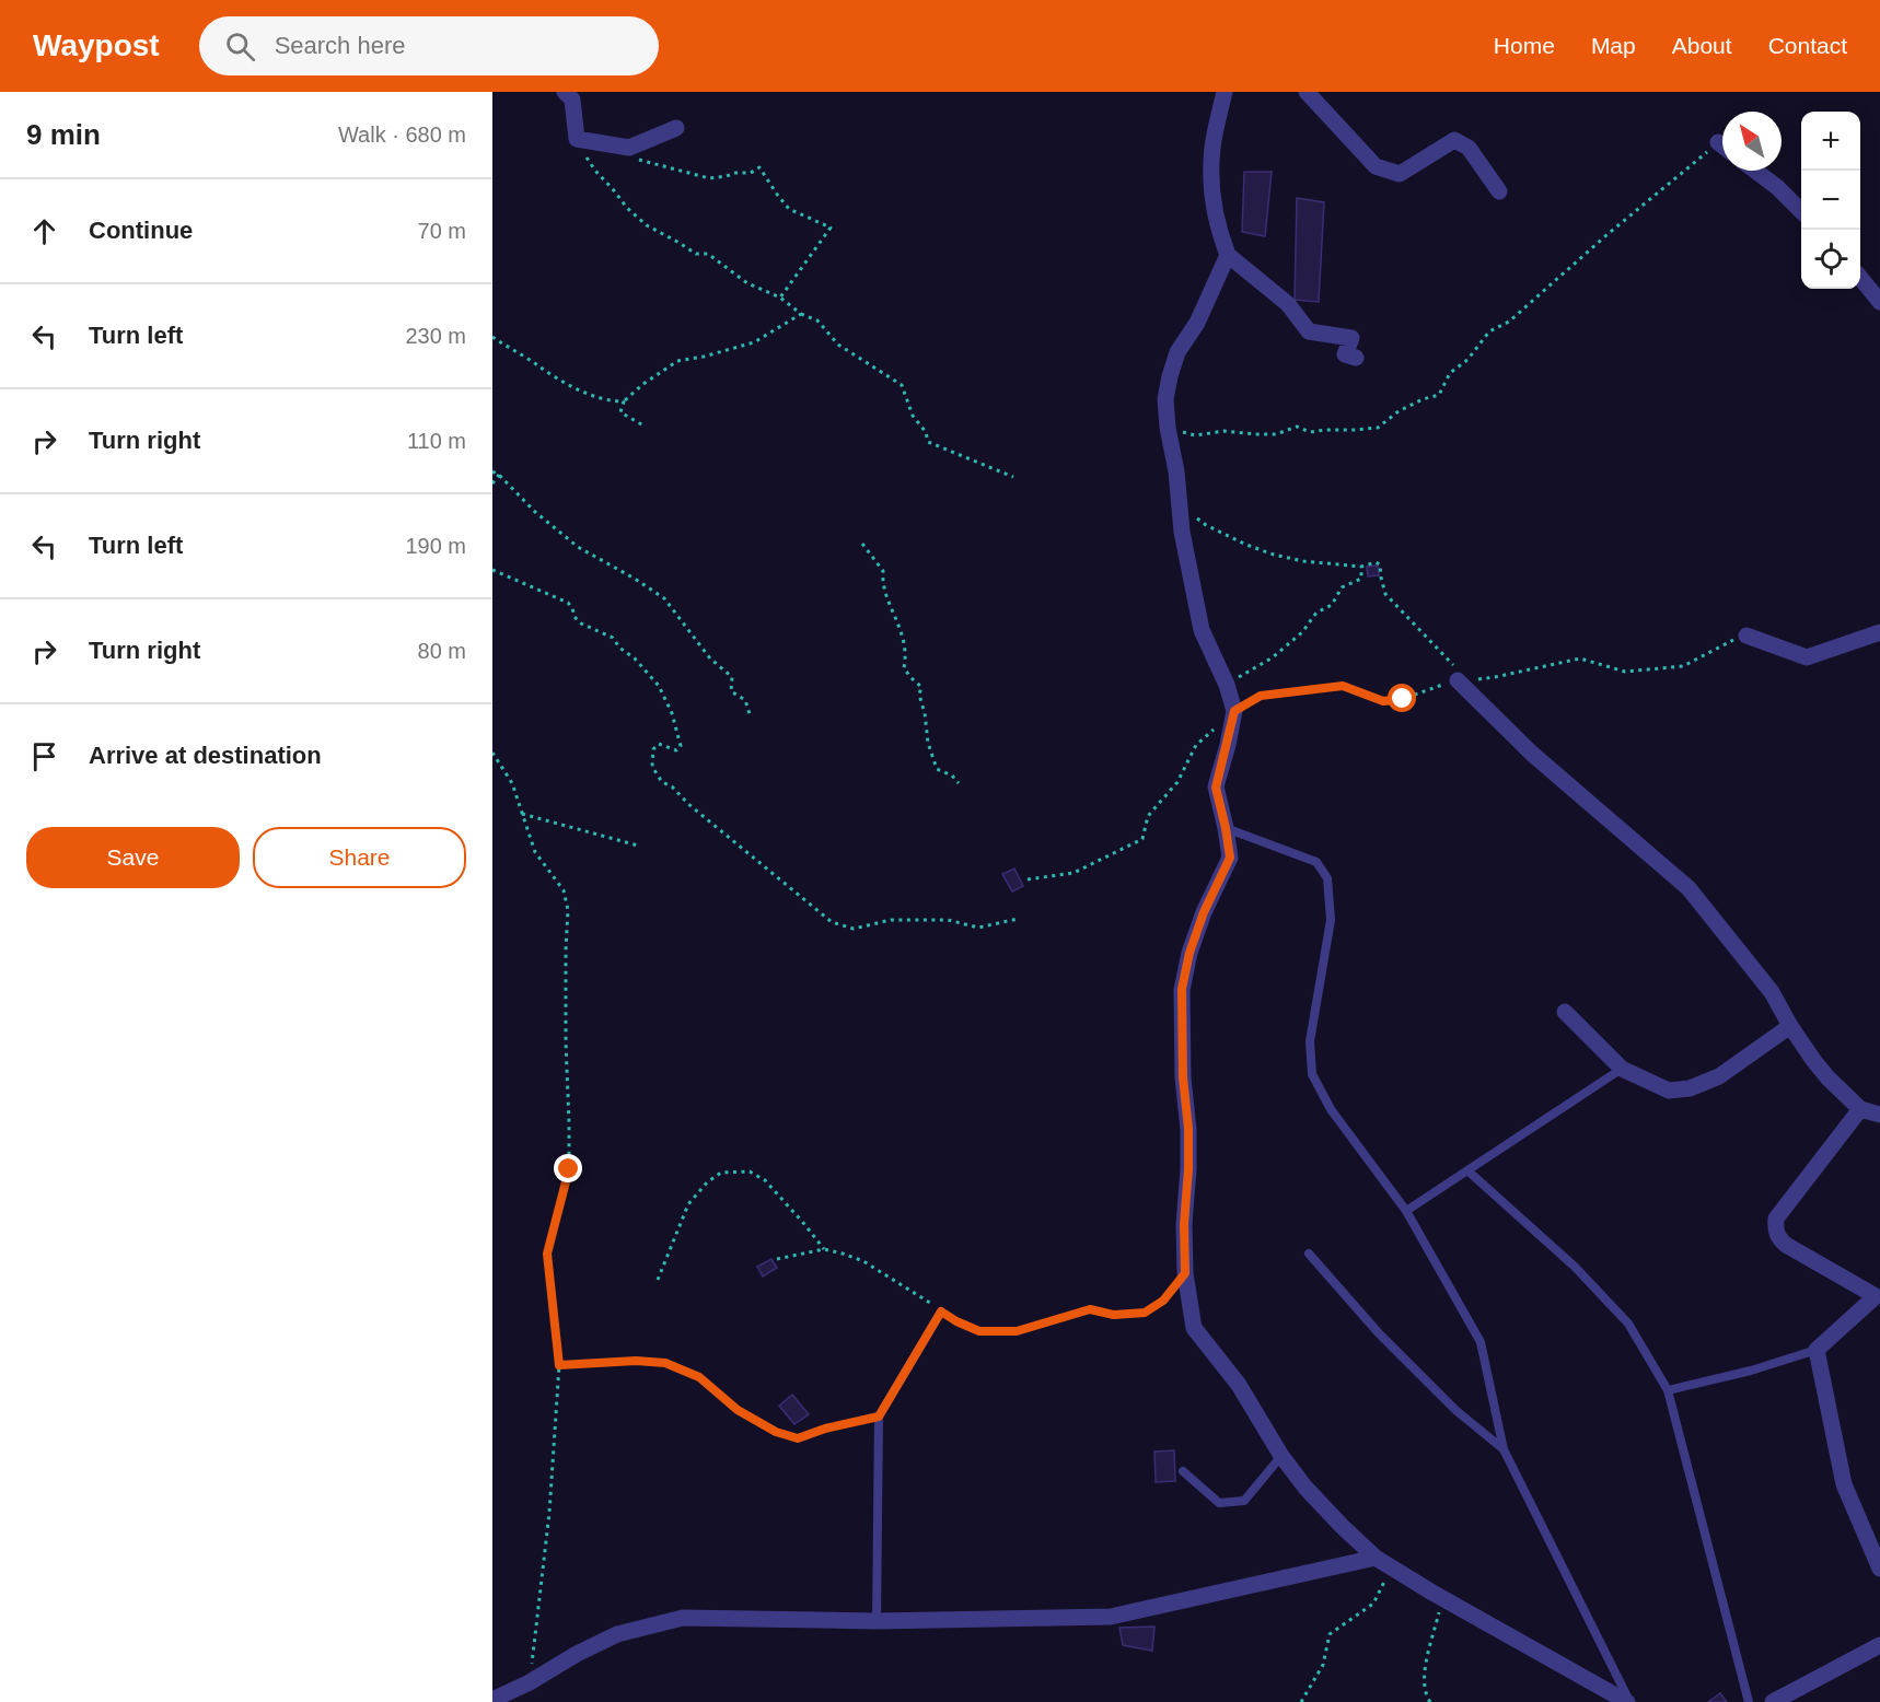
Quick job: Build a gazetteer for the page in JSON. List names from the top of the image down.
{
  "north": "top left",
  "page": {
    "header": "Waypost",
    "search": "Search here",
    "nav": [
      "Home",
      "Map",
      "About",
      "Contact"
    ],
    "heading": ["9 min", "Walk · 680 m"],
    "map_buttons": ["+", "−"],
    "list": [
      ["Continue", "70 m"],
      ["Turn left", "230 m"],
      ["Turn right", "110 m"],
      ["Turn left", "190 m"],
      ["Turn right", "80 m"],
      "Arrive at destination"
    ],
    "buttons": ["Save", "Share"]
  }
}
